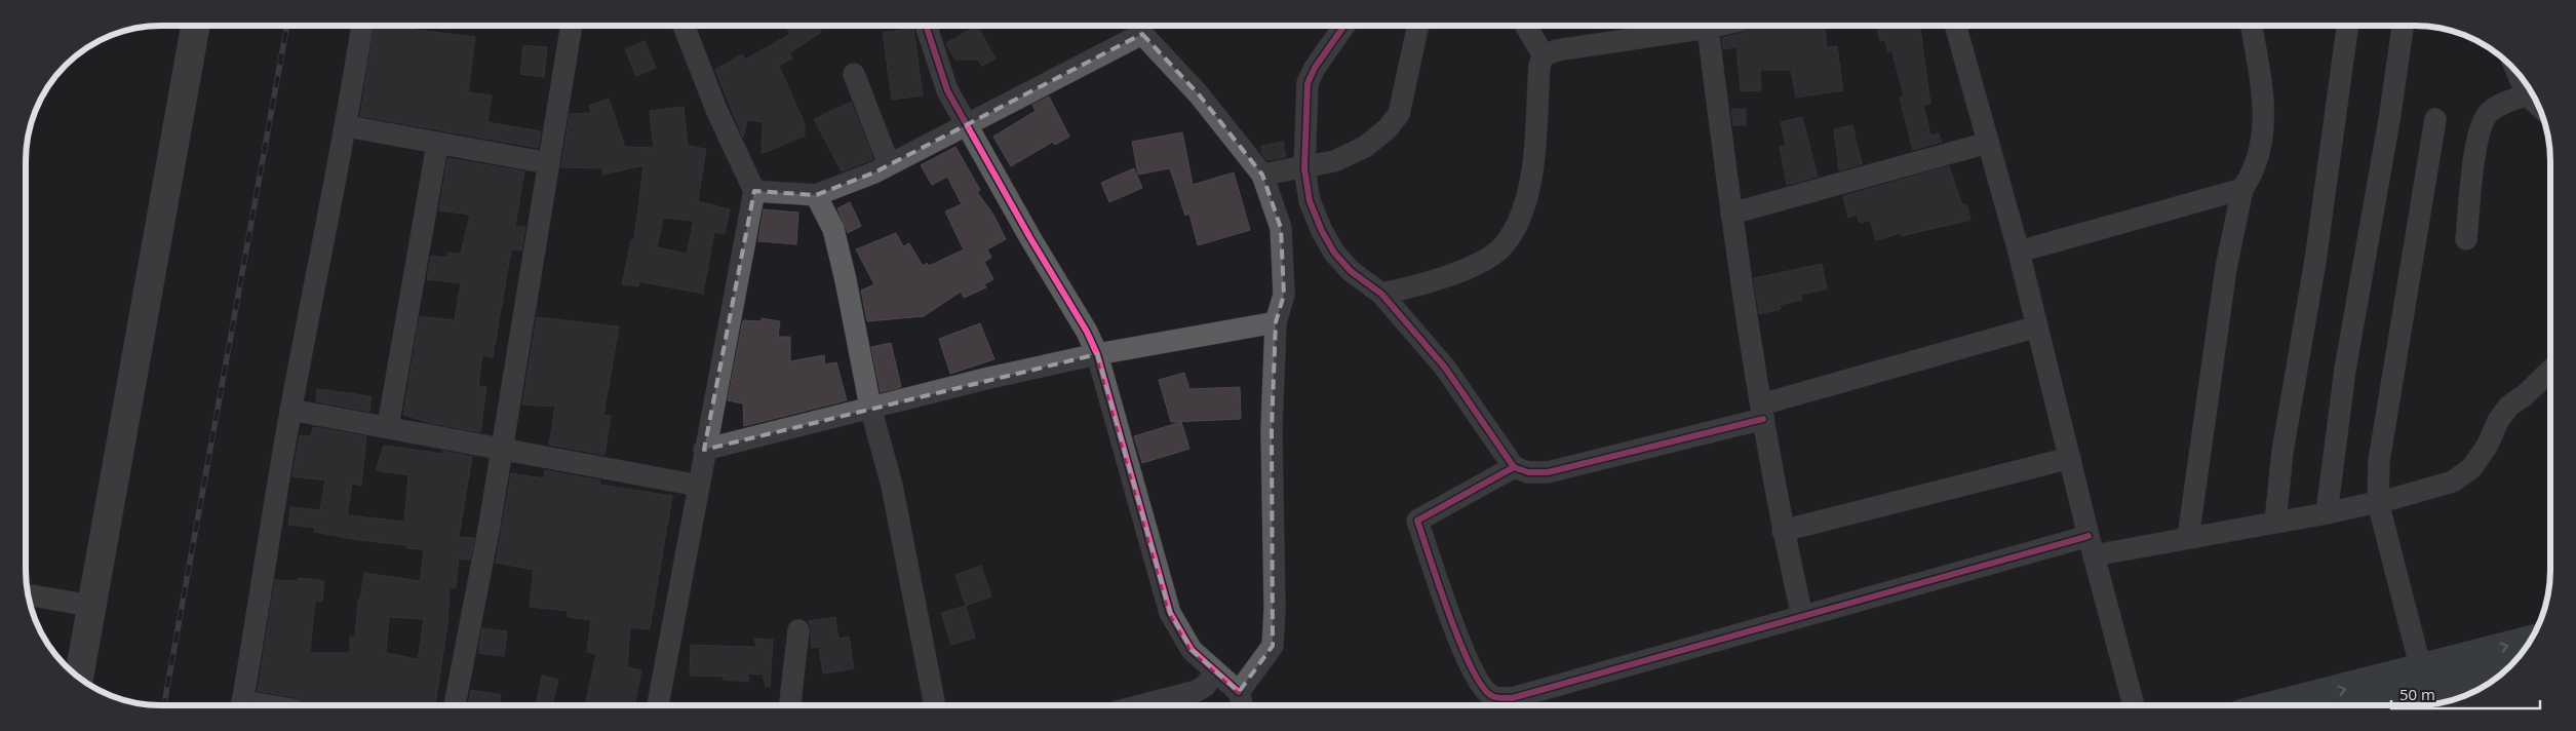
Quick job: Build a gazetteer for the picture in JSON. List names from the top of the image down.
{
  "scale_bar": "50 m"
}
